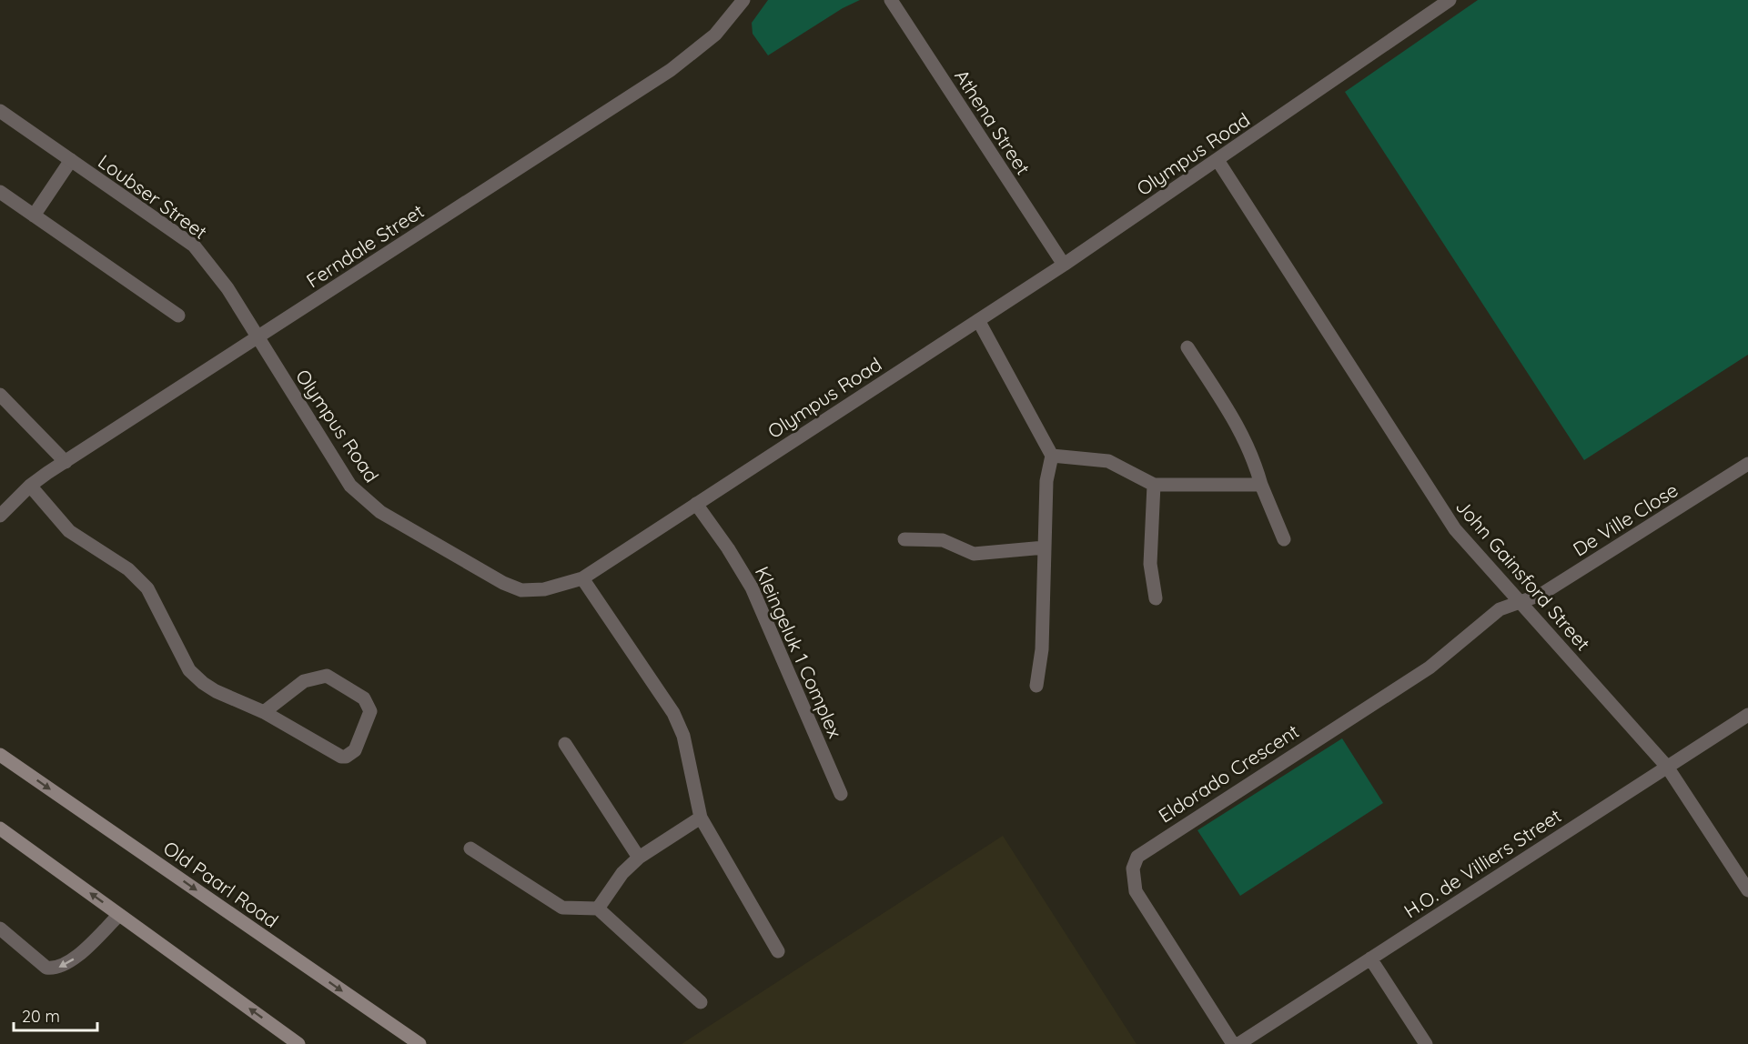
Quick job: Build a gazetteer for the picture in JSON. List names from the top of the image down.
{
  "streets": {
    "main road": ["Old Paarl Road"],
    "street": [
      "Athena Street",
      "Olympus Road",
      "Loubser Street",
      "Ferndale Street",
      "De Ville Close",
      "John Gainsford Street",
      "Kleingeluk 1 Complex",
      "Eldorado Crescent",
      "H.O. de Villiers Street"
    ]
  },
  "crossings": [
    ["Athena Street", "Olympus Road"],
    ["Olympus Road", "Loubser Street"],
    ["Olympus Road", "Ferndale Street"],
    ["Olympus Road", "John Gainsford Street"],
    ["Olympus Road", "Kleingeluk 1 Complex"],
    ["Loubser Street", "Ferndale Street"],
    ["De Ville Close", "John Gainsford Street"],
    ["De Ville Close", "Eldorado Crescent"],
    ["John Gainsford Street", "Eldorado Crescent"],
    ["John Gainsford Street", "H.O. de Villiers Street"]
  ],
  "scale_bar": "20 m"
}
